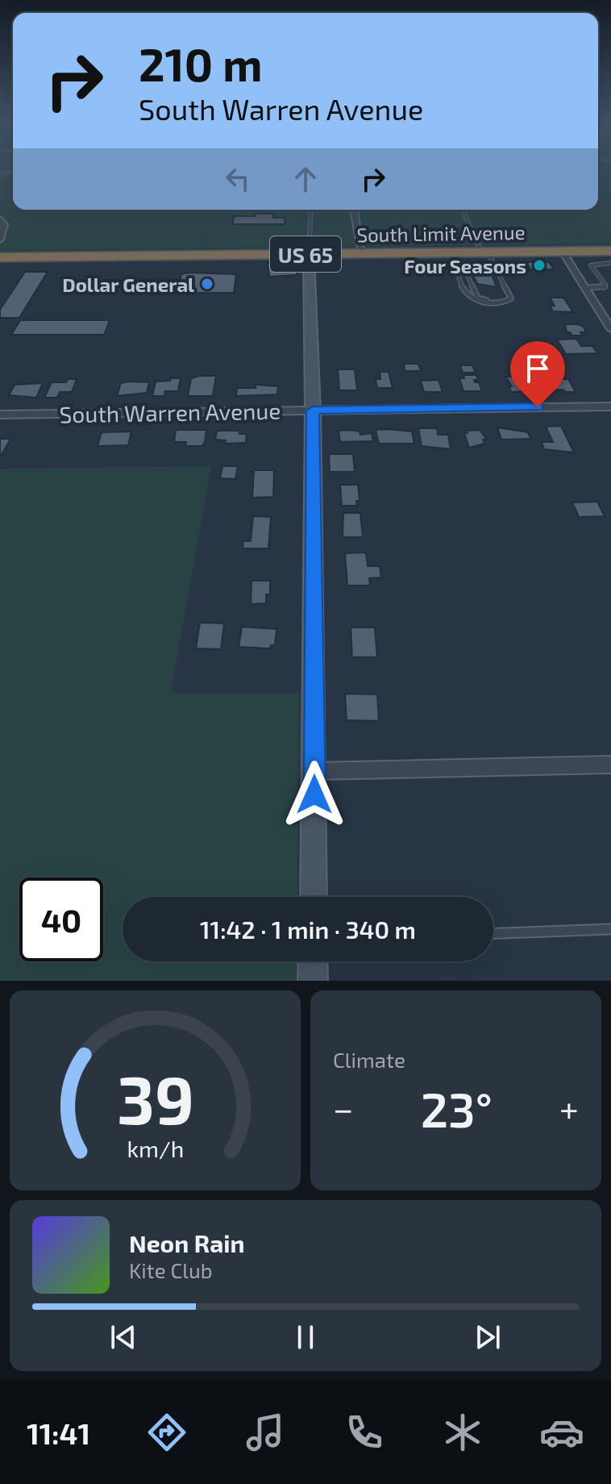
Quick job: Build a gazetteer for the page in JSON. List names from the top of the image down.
{
  "streets": {
    "highway": ["South Limit Avenue", "US 65"],
    "street": ["South Warren Avenue"]
  },
  "places": ["Four Seasons", "Dollar General"],
  "page": {
    "turn": ["210 m", "South Warren Avenue"],
    "limit": "40",
    "trip": "11:42 · 1 min · 340 m",
    "tile": "Climate",
    "heat": ["−", "23°", "+"],
    "song": ["Neon Rain", "Kite Club"],
    "tabs": "11:41",
    "gauge": ["39", "km/h"]
  }
}
